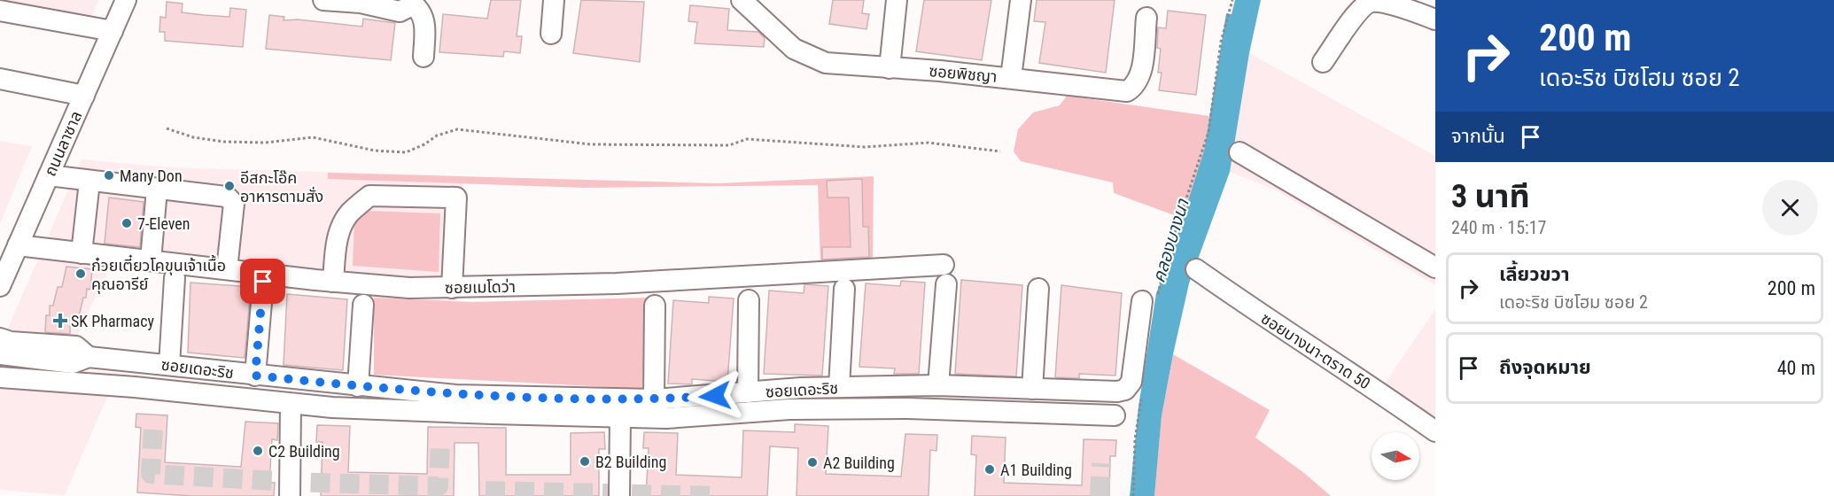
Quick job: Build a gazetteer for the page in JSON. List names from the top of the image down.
{
  "streets": {
    "street": [
      "ซอยพิชญา",
      "ถนนลาซาล",
      "ซอยเมโดว่า",
      "ซอยบางนา-ตราด 50",
      "ซอยเดอะริช"
    ]
  },
  "crossings": [
    ["ถนนลาซาล", "ซอยเมโดว่า"],
    ["ซอยเมโดว่า", "ซอยเดอะริช"]
  ],
  "water": ["คลองบางนา"],
  "places": {
    "other": [
      "Many Don",
      "อีสกะโอ๊ค อาหารตามสั่ง",
      "7-Eleven",
      "ก๋วยเตี๋ยวโคขุนเจ้าเนื้อ คุณอารีย์",
      "C2 Building",
      "B2 Building",
      "A2 Building",
      "A1 Building"
    ],
    "health": ["SK Pharmacy"]
  },
  "north": "right",
  "page": {
    "turn": ["200 m", "เดอะริช บิซโฮม ซอย 2"],
    "then": "จากนั้น",
    "heading": ["3 นาที", "240 m · 15:17"],
    "list": [
      {
        "name": "เลี้ยวขวา",
        "note": "เดอะริช บิซโฮม ซอย 2",
        "value": "200 m"
      },
      {
        "name": "ถึงจุดหมาย",
        "value": "40 m"
      }
    ]
  }
}
